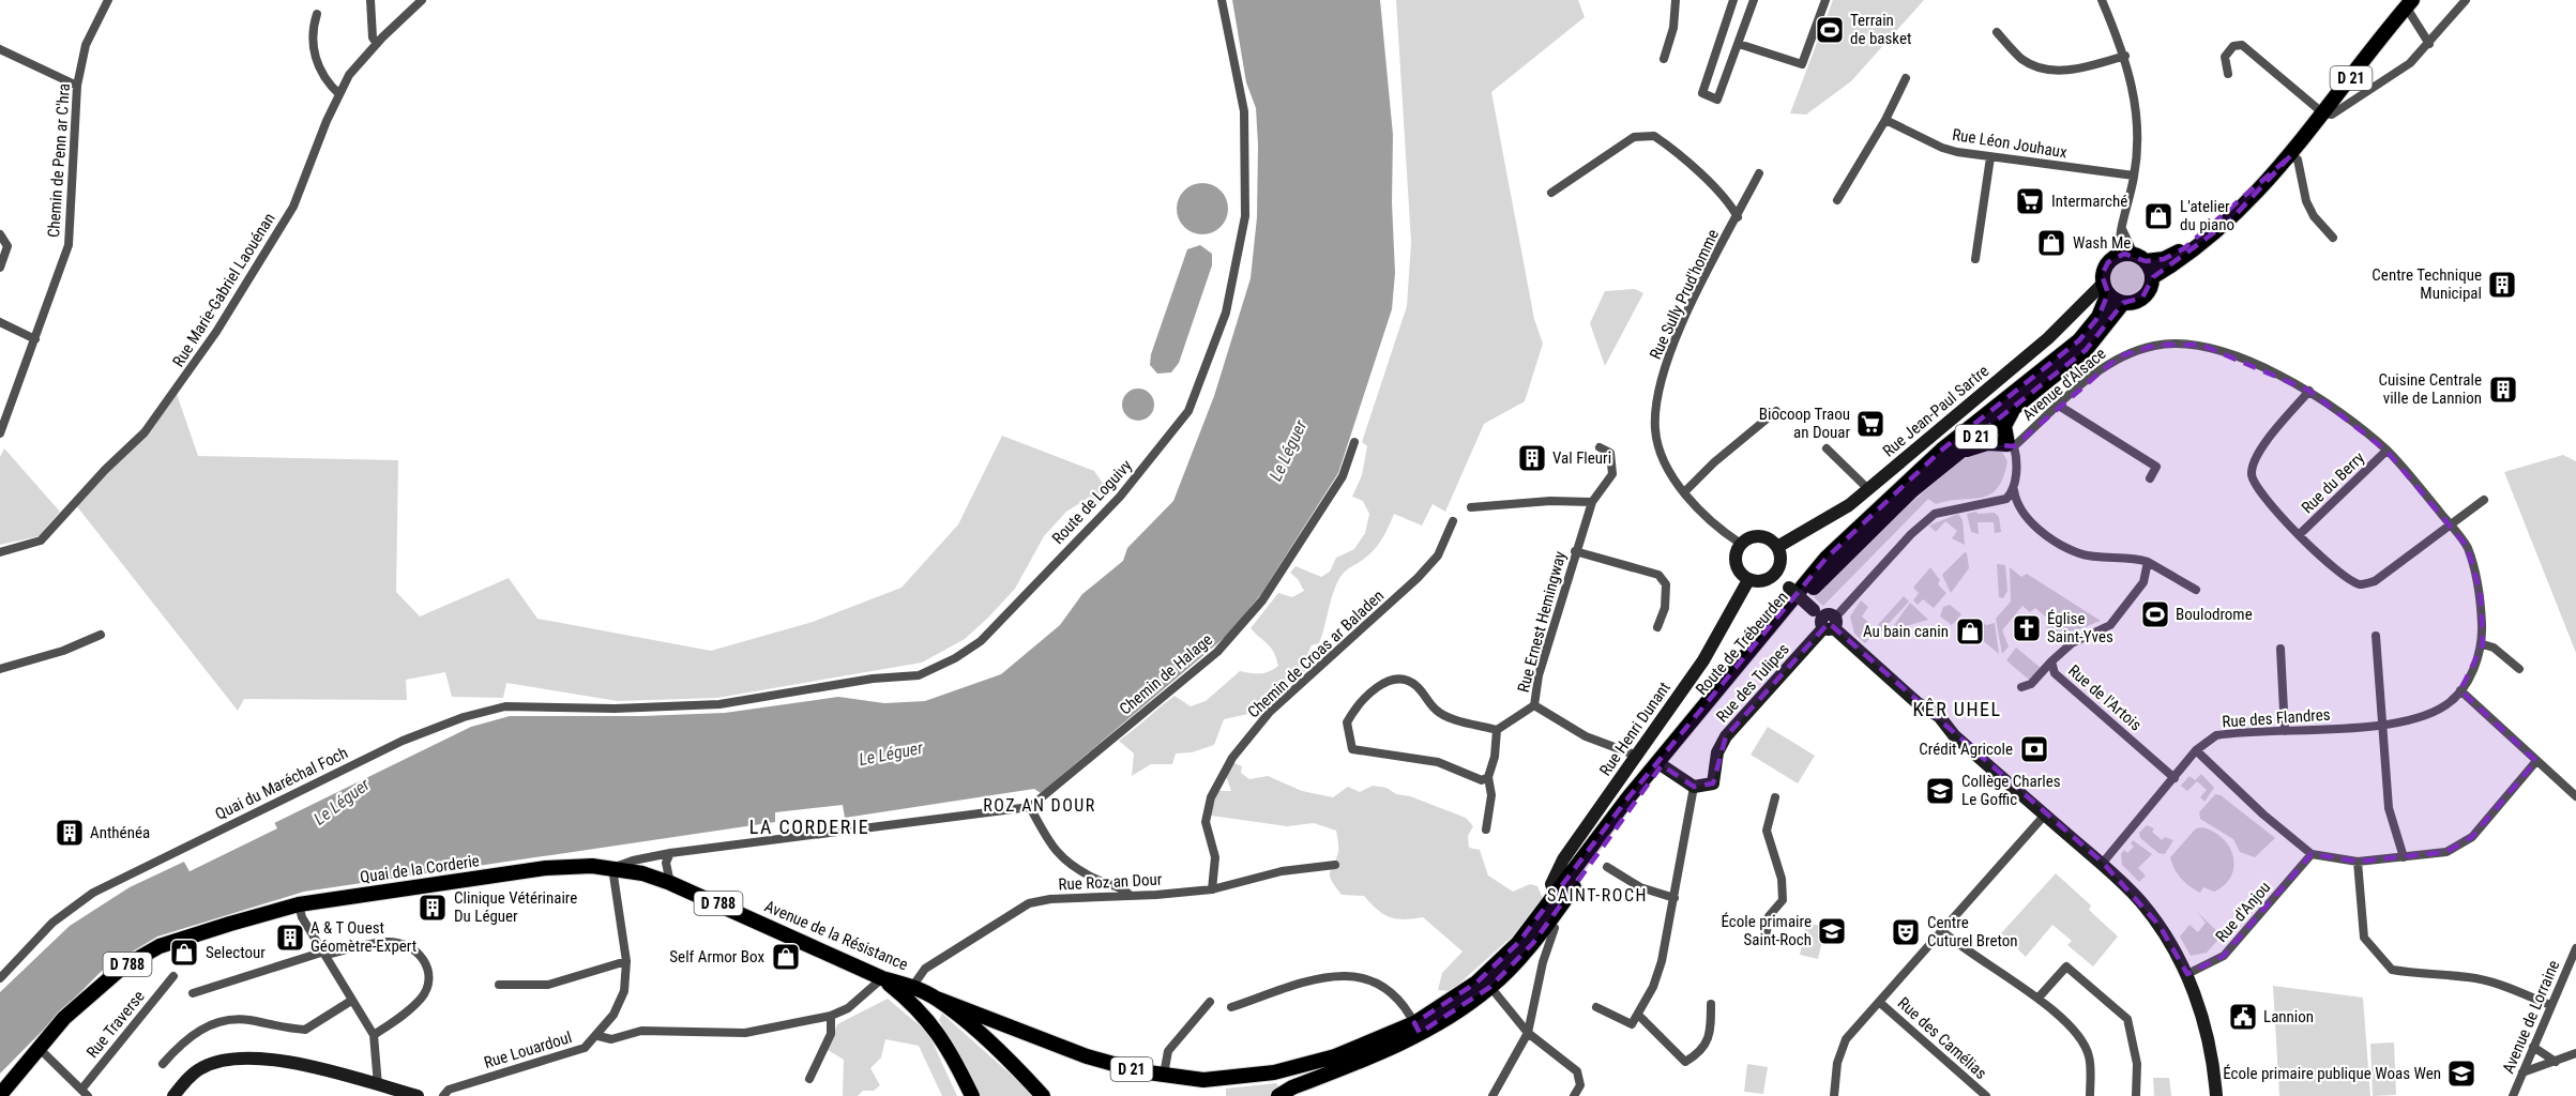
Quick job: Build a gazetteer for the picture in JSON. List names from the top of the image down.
{
  "streets": {
    "main road": [
      "D 21",
      "Rue Jean-Paul Sartre",
      "Route de Trébeurden",
      "Rue des Tulipes",
      "Rue Henri Dunant",
      "Quai de la Corderie",
      "D 788",
      "Avenue de la Résistance"
    ],
    "street": [
      "Rue Léon Jouhaux",
      "Chemin de Penn ar C'hra",
      "Rue Marie-Gabriel Laouénan",
      "Rue Sully Prud'homme",
      "Avenue d'Alsace",
      "Rue du Berry",
      "Route de Loguivy",
      "Rue Ernest Hemingway",
      "Chemin de Croas ar Baladen",
      "Chemin de Halage",
      "Rue de l'Artois",
      "Rue des Flandres",
      "Quai du Maréchal Foch",
      "Rue Roz an Dour",
      "Rue d'Anjou",
      "Avenue de Lorraine",
      "Rue Traverse",
      "Rue des Camélias",
      "Rue Louardoul"
    ]
  },
  "crossings": [
    ["D 21", "Rue Jean-Paul Sartre"],
    ["D 21", "Route de Trébeurden"],
    ["D 21", "Rue Henri Dunant"],
    ["D 21", "Avenue de la Résistance"],
    ["Rue Sully Prud'homme", "Rue Jean-Paul Sartre"],
    ["Rue Sully Prud'homme", "Rue Henri Dunant"],
    ["Avenue d'Alsace", "Rue du Berry"],
    ["Avenue d'Alsace", "Rue des Flandres"],
    ["Rue Jean-Paul Sartre", "Route de Trébeurden"],
    ["Rue Jean-Paul Sartre", "Rue Henri Dunant"],
    ["Route de Loguivy", "Quai du Maréchal Foch"],
    ["Rue Ernest Hemingway", "Rue Henri Dunant"],
    ["Route de Trébeurden", "Rue Henri Dunant"],
    ["Chemin de Croas ar Baladen", "Rue Roz an Dour"],
    ["Rue de l'Artois", "Rue des Flandres"],
    ["Quai de la Corderie", "D 788"],
    ["Quai de la Corderie", "Avenue de la Résistance"],
    ["Rue Roz an Dour", "Avenue de la Résistance"],
    ["Avenue de la Résistance", "Rue Louardoul"]
  ],
  "districts": [
    "KÊR UHEL",
    "ROZ AN DOUR",
    "LA CORDERIE",
    "SAINT-ROCH"
  ],
  "water": ["Le Léguer"],
  "places": {
    "sports": ["Terrain de basket", "Boulodrome"],
    "supermarket": ["Intermarché", "Biocoop Traou an Douar"],
    "shop": [
      "L'atelier du piano",
      "Wash Me",
      "Au bain canin",
      "Selectour",
      "Self Armor Box"
    ],
    "building": [
      "Centre Technique Municipal",
      "Cuisine Centrale ville de Lannion",
      "Val Fleuri",
      "Anthénéa",
      "Clinique Vétérinaire Du Léguer",
      "A & T Ouest Géomètre-Expert"
    ],
    "church": ["Église Saint-Yves"],
    "bank": ["Crédit Agricole"],
    "school or university": ["Collège Charles Le Goffic", "École primaire Saint-Roch", "École primaire publique Woas Wen"],
    "theatre": ["Centre Cuturel Breton"],
    "public building": ["Lannion"]
  }
}
